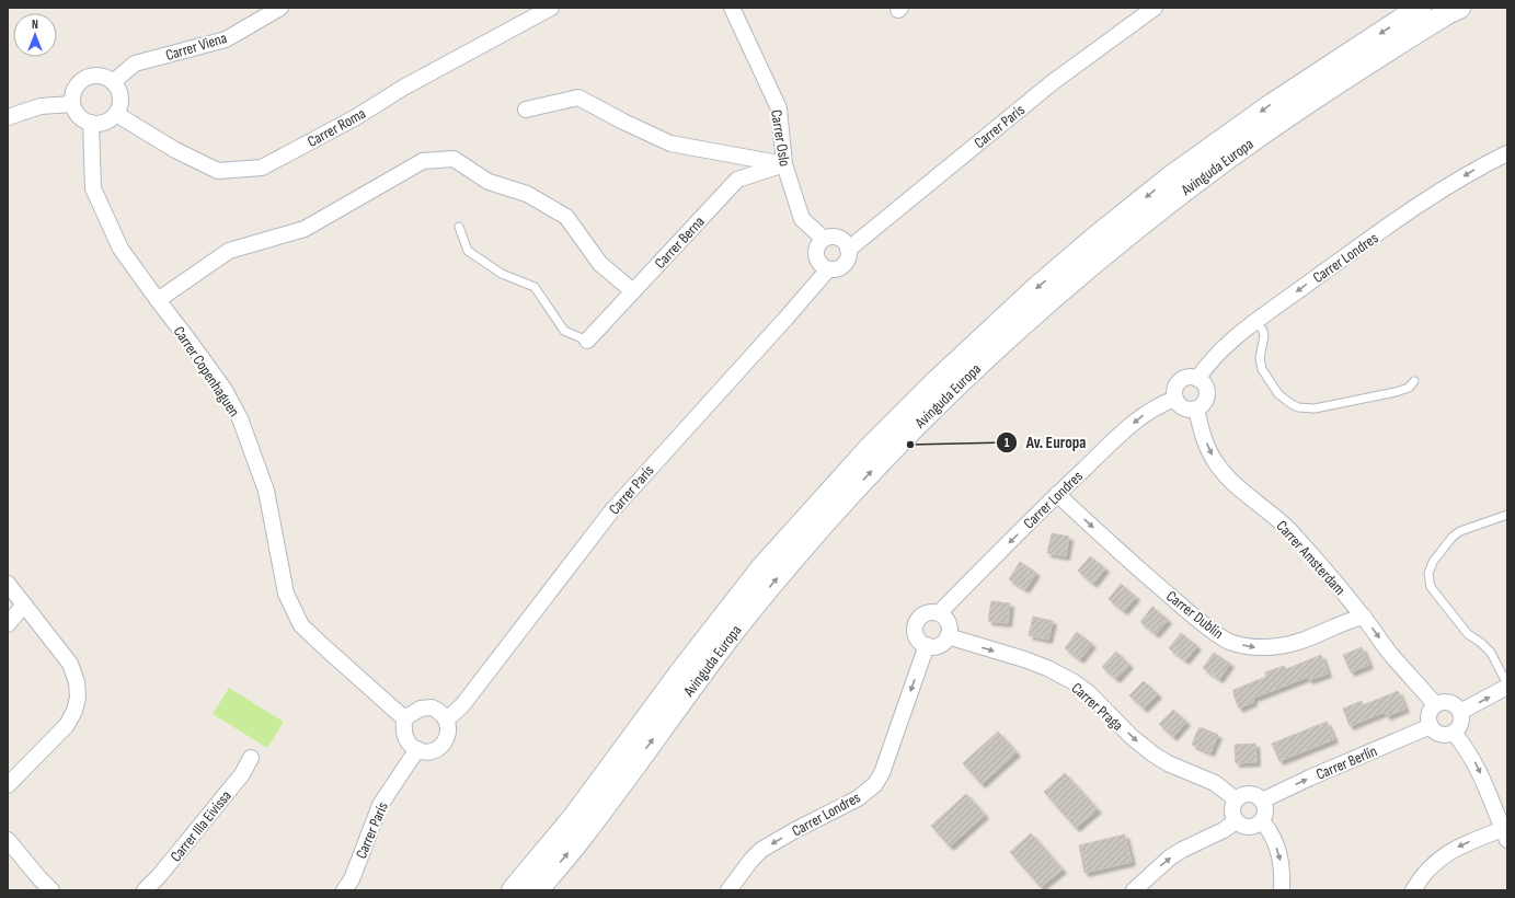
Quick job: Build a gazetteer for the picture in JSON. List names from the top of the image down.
{
  "streets": {
    "main road": ["Avinguda Europa"],
    "street": [
      "Carrer Viena",
      "Carrer París",
      "Carrer Roma",
      "Carrer Oslo",
      "Carrer Berna",
      "Carrer Londres",
      "Carrer Copenhaguen",
      "Carrer Amsterdam",
      "Carrer Dublín",
      "Carrer Praga",
      "Carrer Berlín",
      "Carrer Illa Eivissa"
    ]
  },
  "crossings": [
    ["Carrer Viena", "Carrer Roma"],
    ["Carrer Viena", "Carrer Copenhaguen"],
    ["Carrer París", "Carrer Oslo"],
    ["Carrer París", "Carrer Copenhaguen"],
    ["Carrer Roma", "Carrer Copenhaguen"],
    ["Carrer Oslo", "Carrer Berna"],
    ["Carrer Londres", "Carrer Amsterdam"],
    ["Carrer Londres", "Carrer Dublín"],
    ["Carrer Londres", "Carrer Praga"],
    ["Carrer Amsterdam", "Carrer Dublín"],
    ["Carrer Amsterdam", "Carrer Berlín"],
    ["Carrer Praga", "Carrer Berlín"]
  ],
  "one_way": [
    "Carrer Londres",
    "Carrer Amsterdam",
    "Carrer Dublín",
    "Carrer Praga"
  ],
  "places": ["Av. Europa"],
  "north": "top"
}
